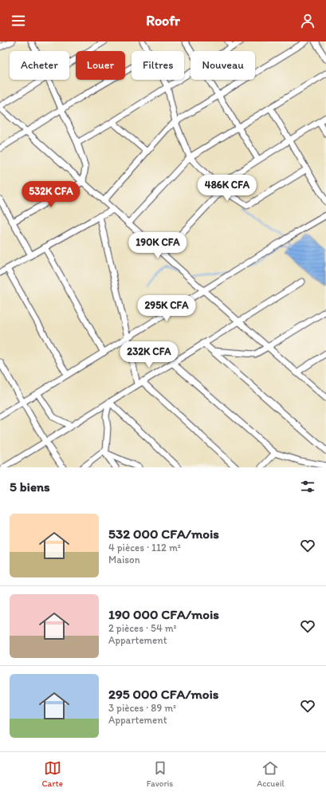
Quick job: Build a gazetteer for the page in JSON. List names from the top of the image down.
{
  "page": {
    "header": "Roofr",
    "chip": [
      "Acheter",
      "Louer",
      "Filtres",
      "Nouveau"
    ],
    "price": [
      "486K CFA",
      "532K CFA",
      "190K CFA",
      "295K CFA",
      "232K CFA"
    ],
    "heading": "5 biens",
    "list": [
      {
        "name": "532 000 CFA/mois",
        "note": "4 pièces · 112 m² · Maison"
      },
      {
        "name": "190 000 CFA/mois",
        "note": "2 pièces · 54 m² · Appartement"
      },
      {
        "name": "295 000 CFA/mois",
        "note": "3 pièces · 89 m² · Appartement"
      }
    ],
    "tabs": ["Carte", "Favoris", "Accueil"]
  }
}
